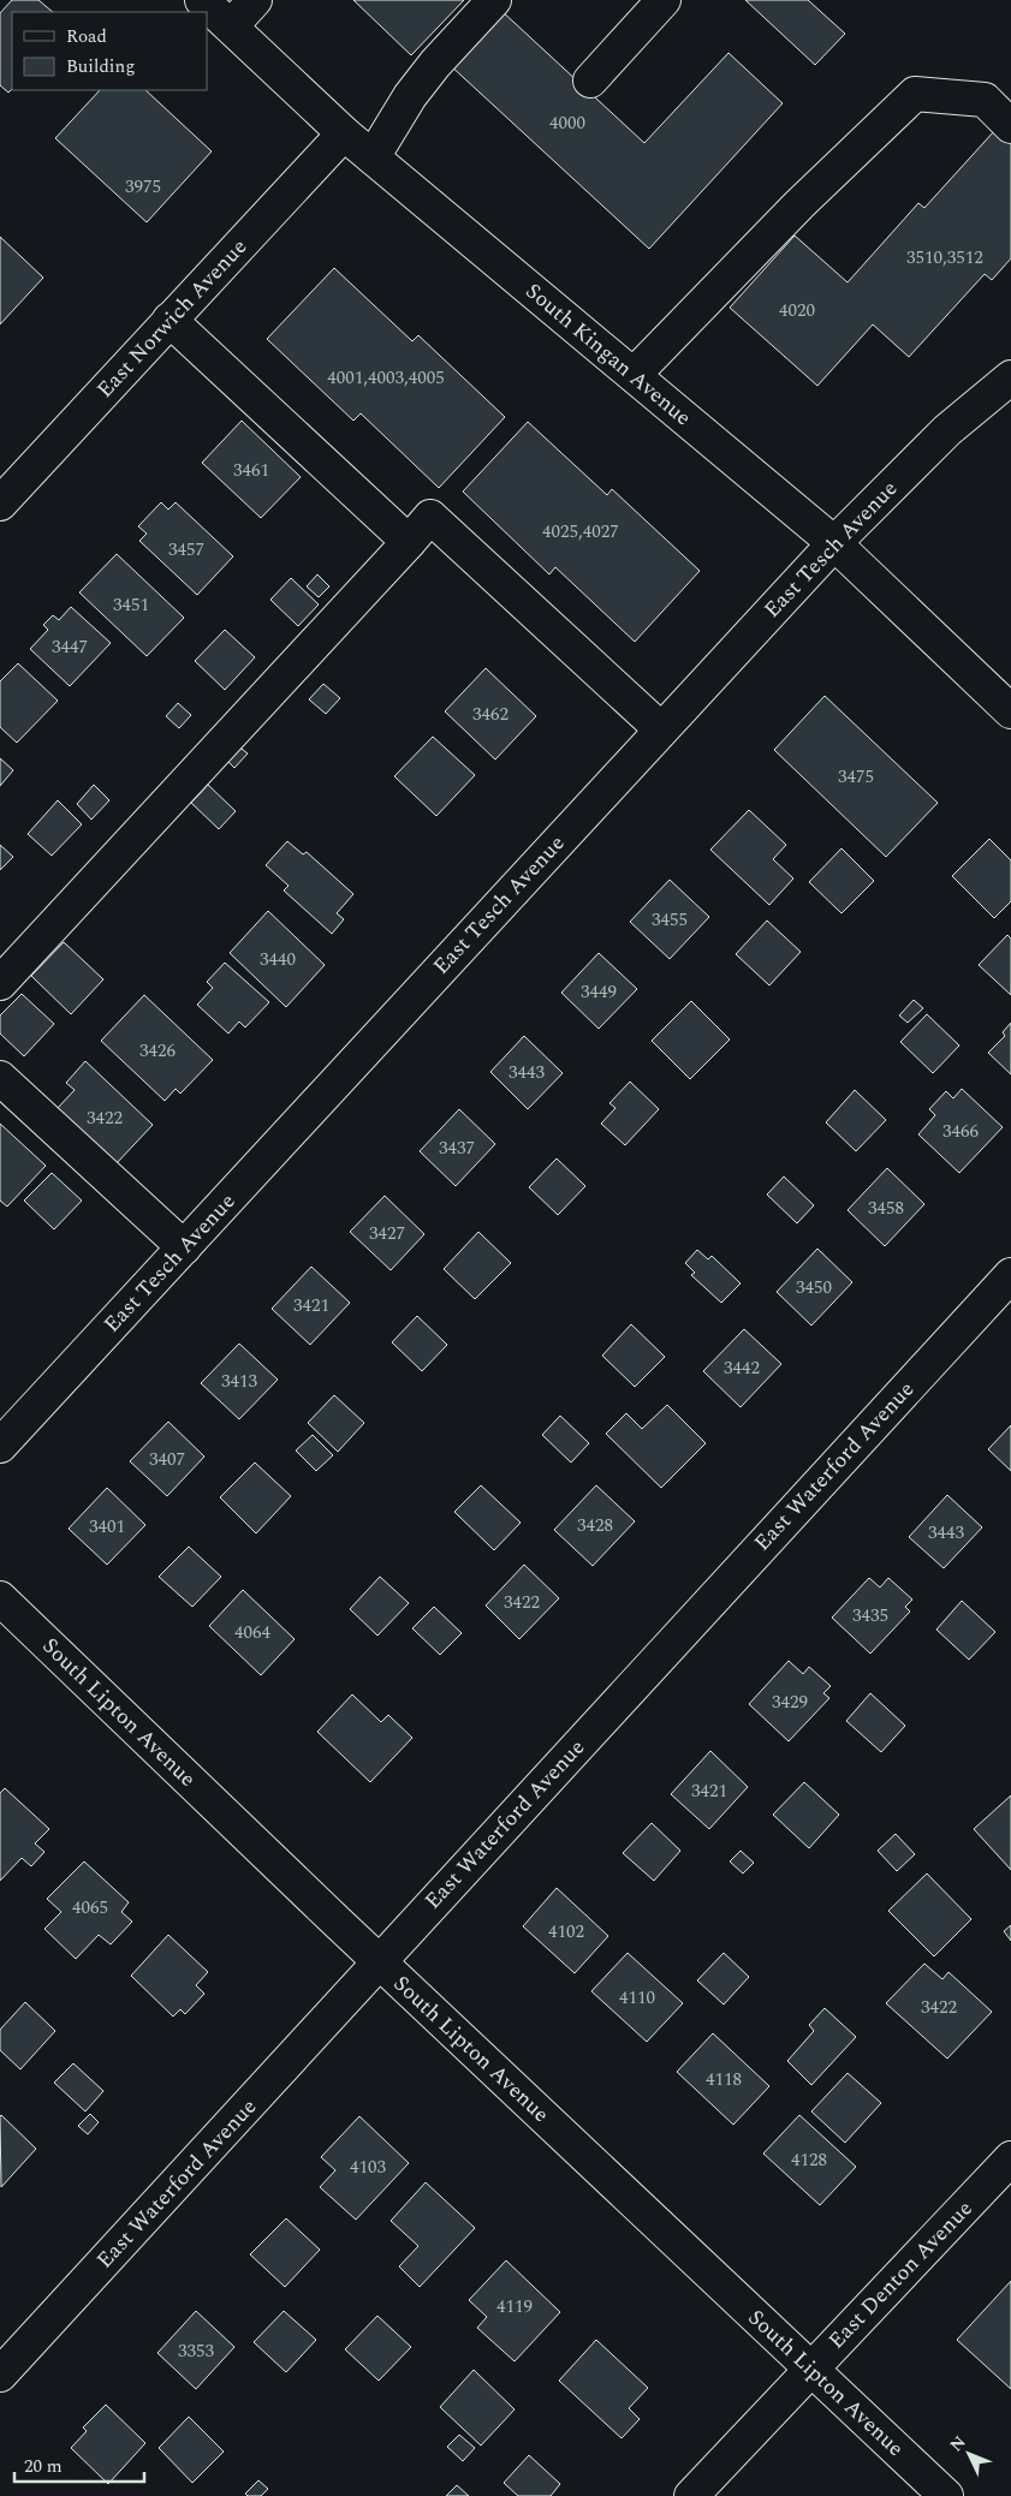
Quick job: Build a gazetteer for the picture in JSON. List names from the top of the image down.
{
  "streets": {
    "street": [
      "East Norwich Avenue",
      "South Kingan Avenue",
      "East Tesch Avenue",
      "East Waterford Avenue",
      "South Lipton Avenue",
      "East Denton Avenue"
    ]
  },
  "crossings": [
    ["East Norwich Avenue", "South Kingan Avenue"],
    ["South Kingan Avenue", "East Tesch Avenue"],
    ["East Waterford Avenue", "South Lipton Avenue"],
    ["South Lipton Avenue", "East Denton Avenue"]
  ],
  "house_numbers": [
    "4000",
    "3975",
    "3510,3512",
    "4020",
    "4001,4003,4005",
    "3461",
    "4025,4027",
    "3457",
    "3451",
    "3447",
    "3462",
    "3475",
    "3455",
    "3440",
    "3449",
    "3426",
    "3443",
    "3422",
    "3466",
    "3437",
    "3458",
    "3427",
    "3450",
    "3421",
    "3442",
    "3413",
    "3407",
    "3428",
    "3401",
    "3443",
    "3422",
    "3435",
    "4064",
    "3429",
    "3421",
    "4065",
    "4102",
    "4110",
    "3422",
    "4118",
    "4128",
    "4103",
    "4119",
    "3353"
  ],
  "legend": ["Road", "Building"],
  "scale_bar": "20 m",
  "north": "top left"
}
